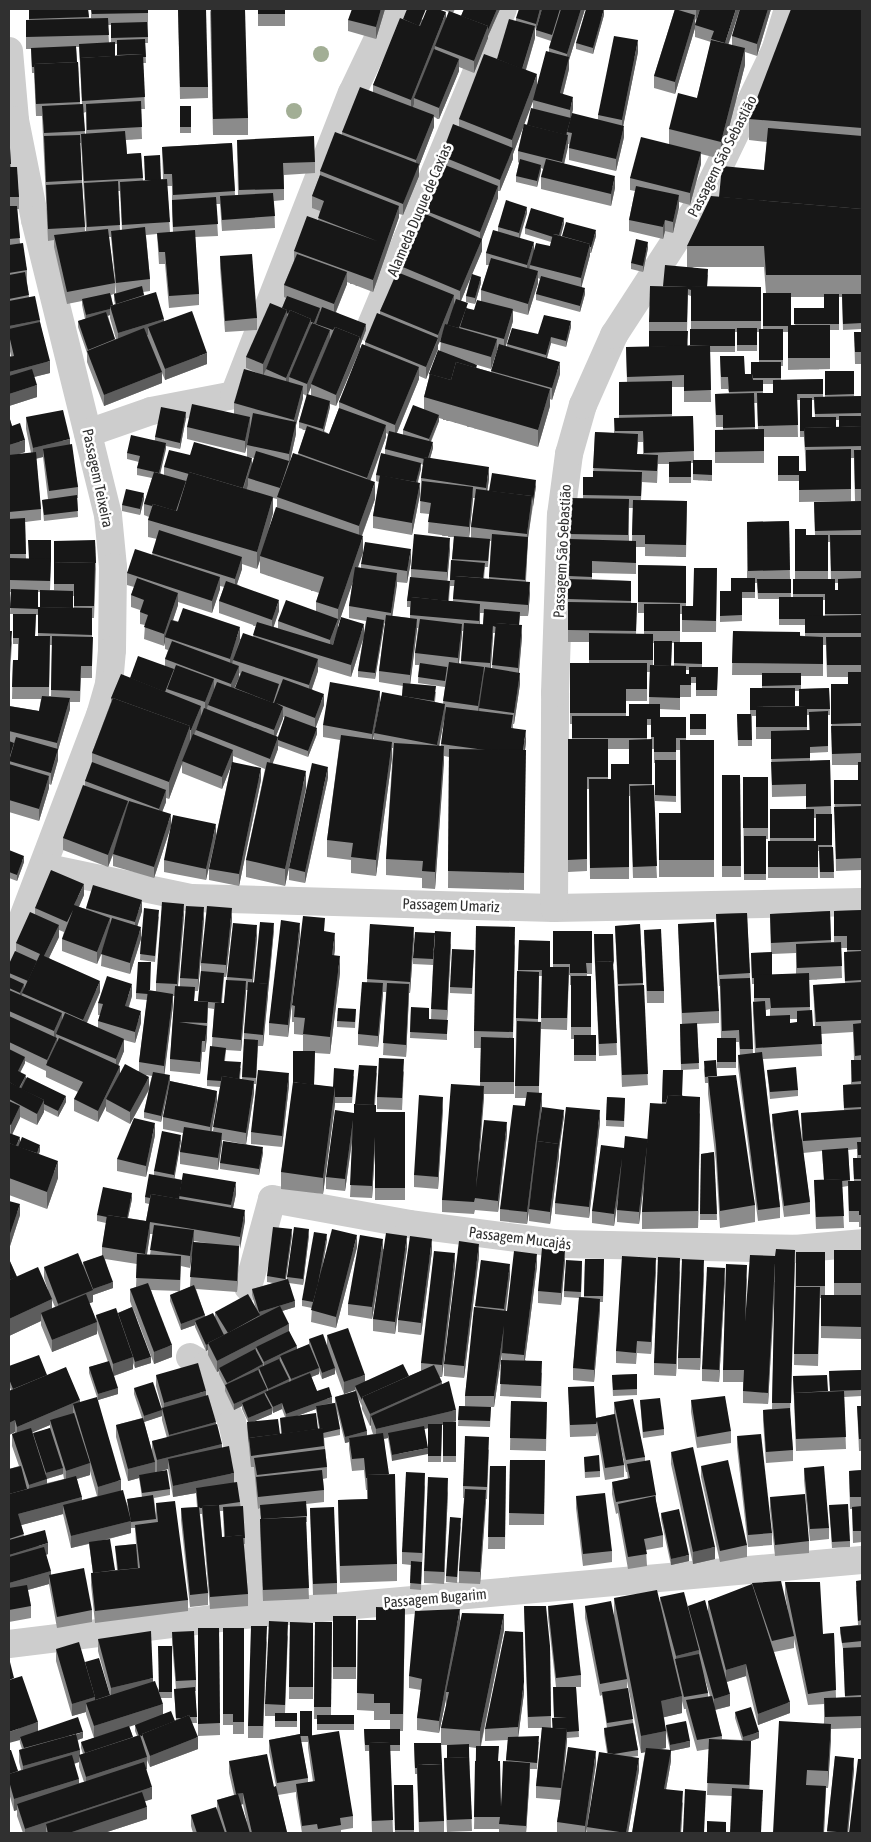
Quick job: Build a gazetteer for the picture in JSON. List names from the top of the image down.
{
  "streets": {
    "street": [
      "Passagem São Sebastião",
      "Alameda Duque de Caxias",
      "Passagem Teixeira",
      "Passagem Umariz",
      "Passagem Mucajás",
      "Passagem Bugarim"
    ]
  },
  "crossings": [
    ["Passagem São Sebastião", "Passagem Umariz"],
    ["Passagem Teixeira", "Passagem Umariz"]
  ]
}
